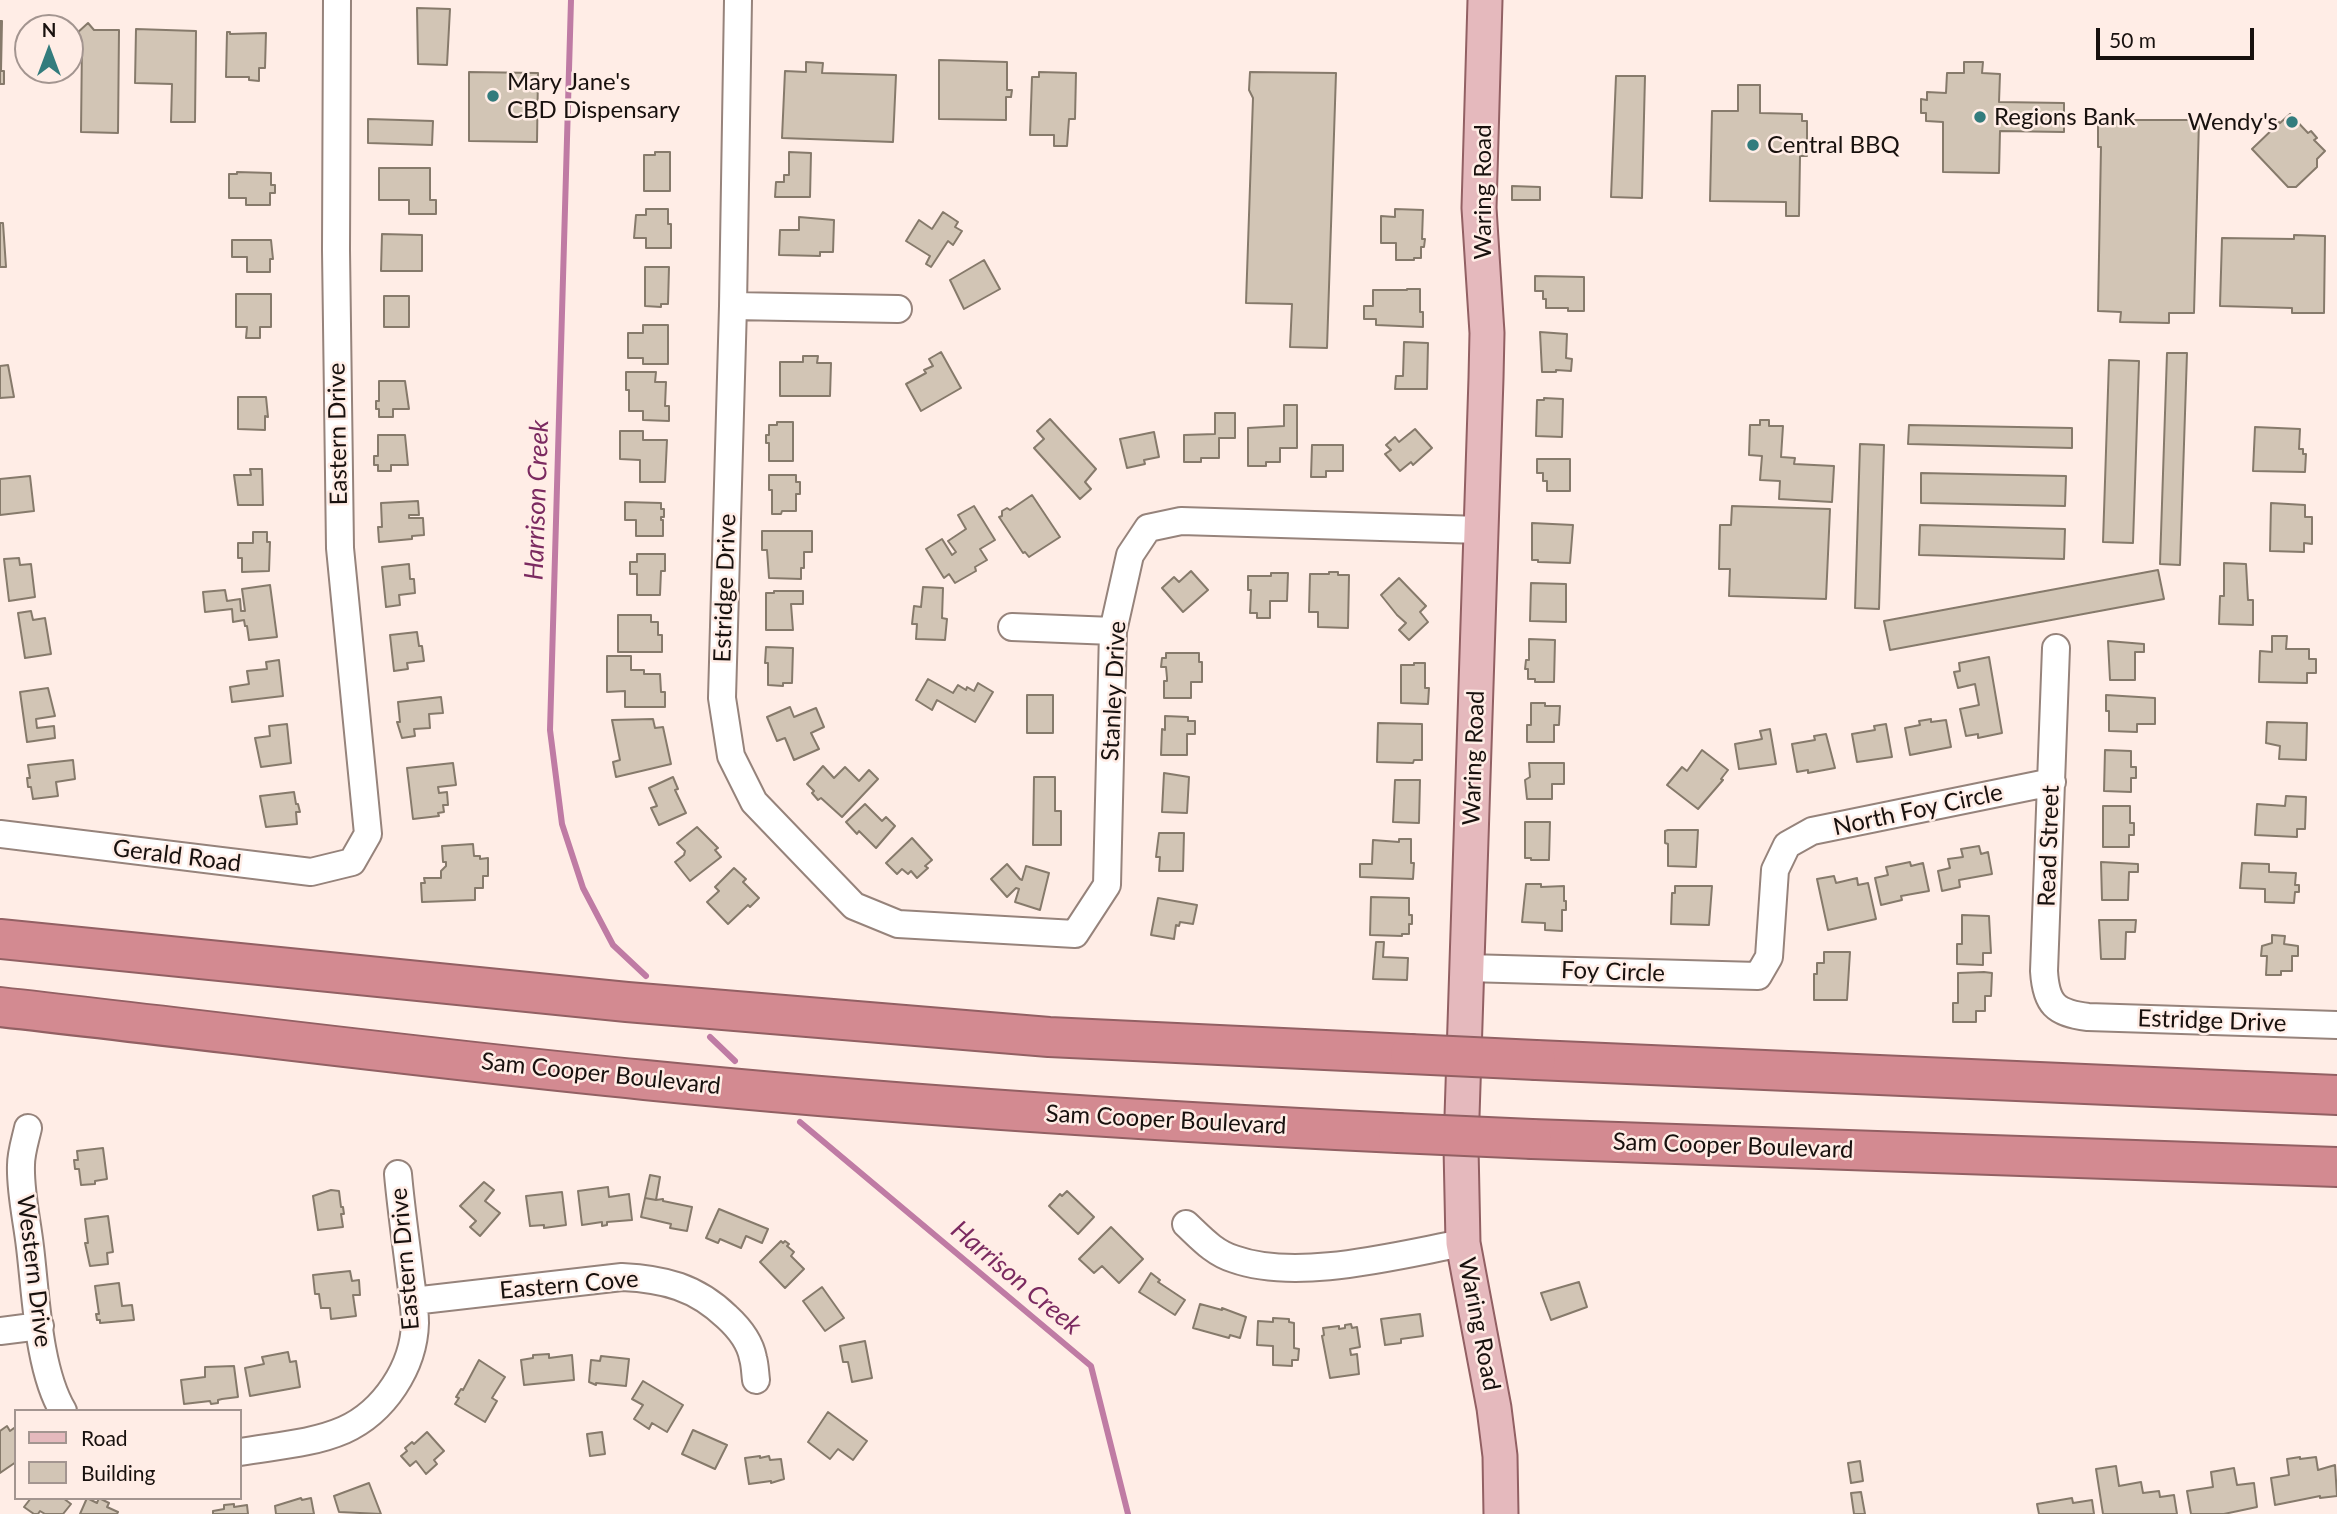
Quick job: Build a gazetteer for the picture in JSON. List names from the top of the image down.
{
  "streets": {
    "highway": ["Sam Cooper Boulevard"],
    "main road": ["Waring Road"],
    "street": [
      "Eastern Drive",
      "Estridge Drive",
      "Stanley Drive",
      "North Foy Circle",
      "Read Street",
      "Gerald Road",
      "Foy Circle",
      "Western Drive",
      "Eastern Cove"
    ]
  },
  "crossings": [
    ["Waring Road", "Stanley Drive"],
    ["Waring Road", "Foy Circle"],
    ["Eastern Drive", "Gerald Road"],
    ["Eastern Drive", "Eastern Cove"],
    ["Estridge Drive", "Stanley Drive"],
    ["Estridge Drive", "Read Street"],
    ["North Foy Circle", "Read Street"],
    ["North Foy Circle", "Foy Circle"]
  ],
  "water": ["Harrison Creek"],
  "places": [
    "Mary Jane's CBD Dispensary",
    "Regions Bank",
    "Wendy's",
    "Central BBQ"
  ],
  "legend": ["Road", "Building"],
  "scale_bar": "50 m",
  "north": "top"
}
